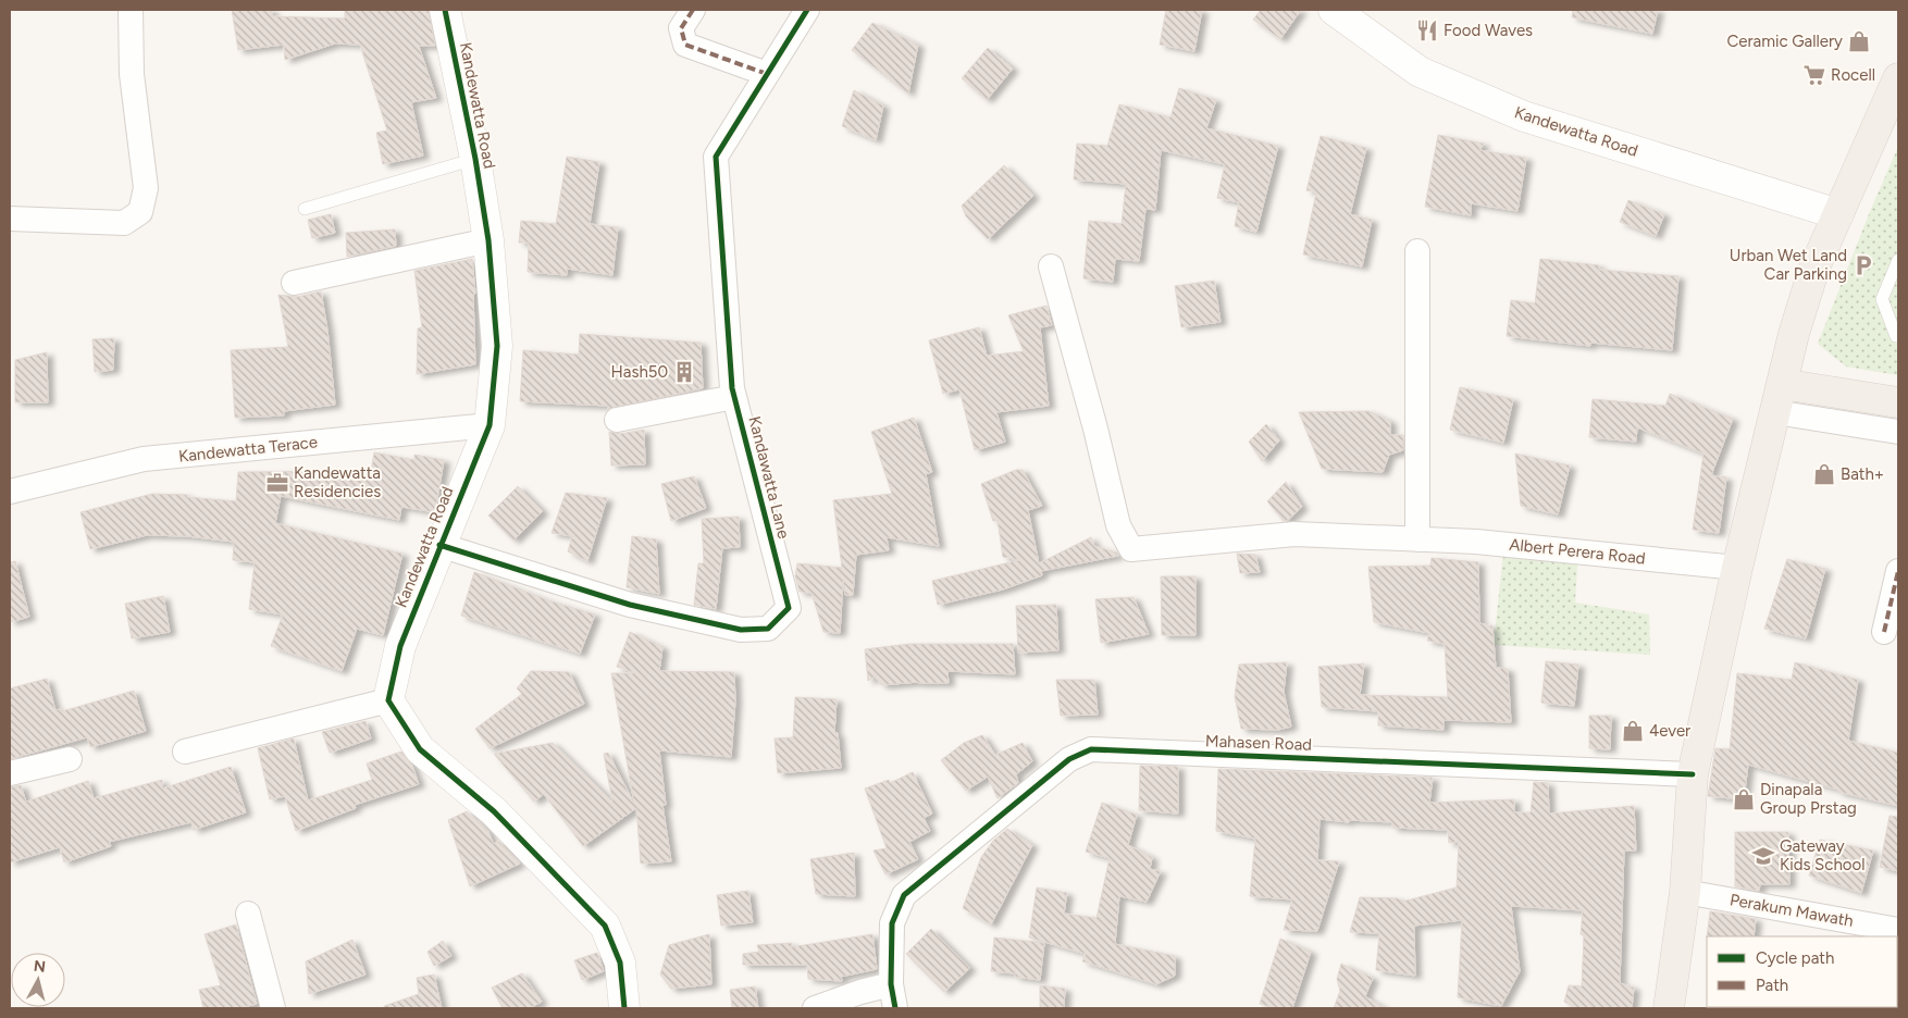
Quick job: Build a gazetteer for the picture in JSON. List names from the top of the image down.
{
  "streets": {
    "street": [
      "Kandewatta Road",
      "Kandewatta Terace",
      "Kandawatta Lane",
      "Albert Perera Road",
      "Mahasen Road",
      "Perakum Mawath"
    ]
  },
  "crossings": [
    ["Kandewatta Road", "Kandewatta Terace"],
    ["Kandewatta Road", "Kandawatta Lane"]
  ],
  "places": {
    "restaurant": ["Food Waves"],
    "shop": [
      "Ceramic Gallery",
      "Bath+",
      "4ever",
      "Dinapala Group Prstag"
    ],
    "supermarket": ["Rocell"],
    "parking": ["Urban Wet Land Car Parking"],
    "building": ["Hash50"],
    "office": ["Kandewatta Residencies"],
    "school or university": ["Gateway Kids School"]
  },
  "legend": ["Cycle path", "Path"],
  "north": "top"
}
